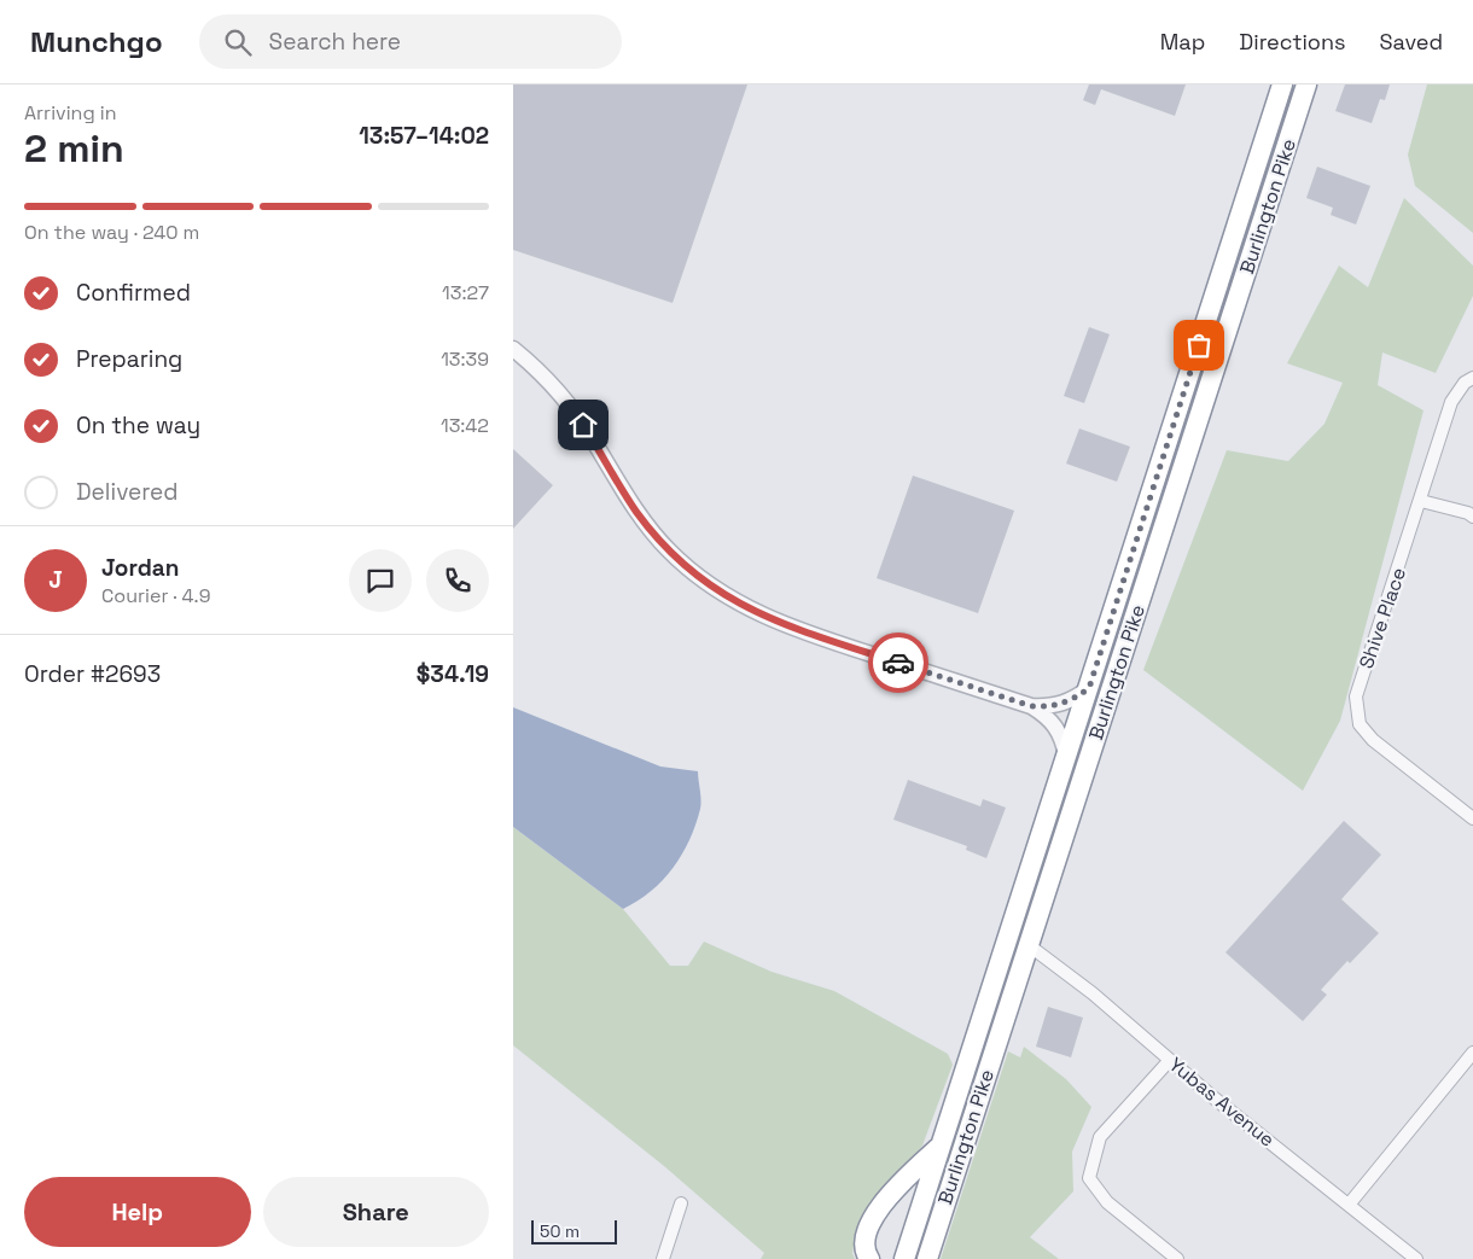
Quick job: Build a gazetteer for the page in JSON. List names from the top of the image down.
{
  "streets": {
    "highway": ["Burlington Pike"],
    "street": ["Shive Place", "Yubas Avenue"]
  },
  "crossings": [
    ["Burlington Pike", "Yubas Avenue"]
  ],
  "scale_bar": "50 m",
  "page": {
    "header": "Munchgo",
    "search": "Search here",
    "nav": ["Map", "Directions", "Saved"],
    "heading": ["2 min", "Arriving in", "13:57–14:02"],
    "panel": [
      "Jordan",
      "Courier · 4.9",
      "Order #2693",
      "$34.19"
    ],
    "bar": "On the way · 240 m",
    "list": [
      ["Confirmed", "13:27"],
      ["Preparing", "13:39"],
      ["On the way", "13:42"],
      "Delivered"
    ],
    "round": "J",
    "buttons": ["Help", "Share"],
    "scale": "50 m"
  }
}
